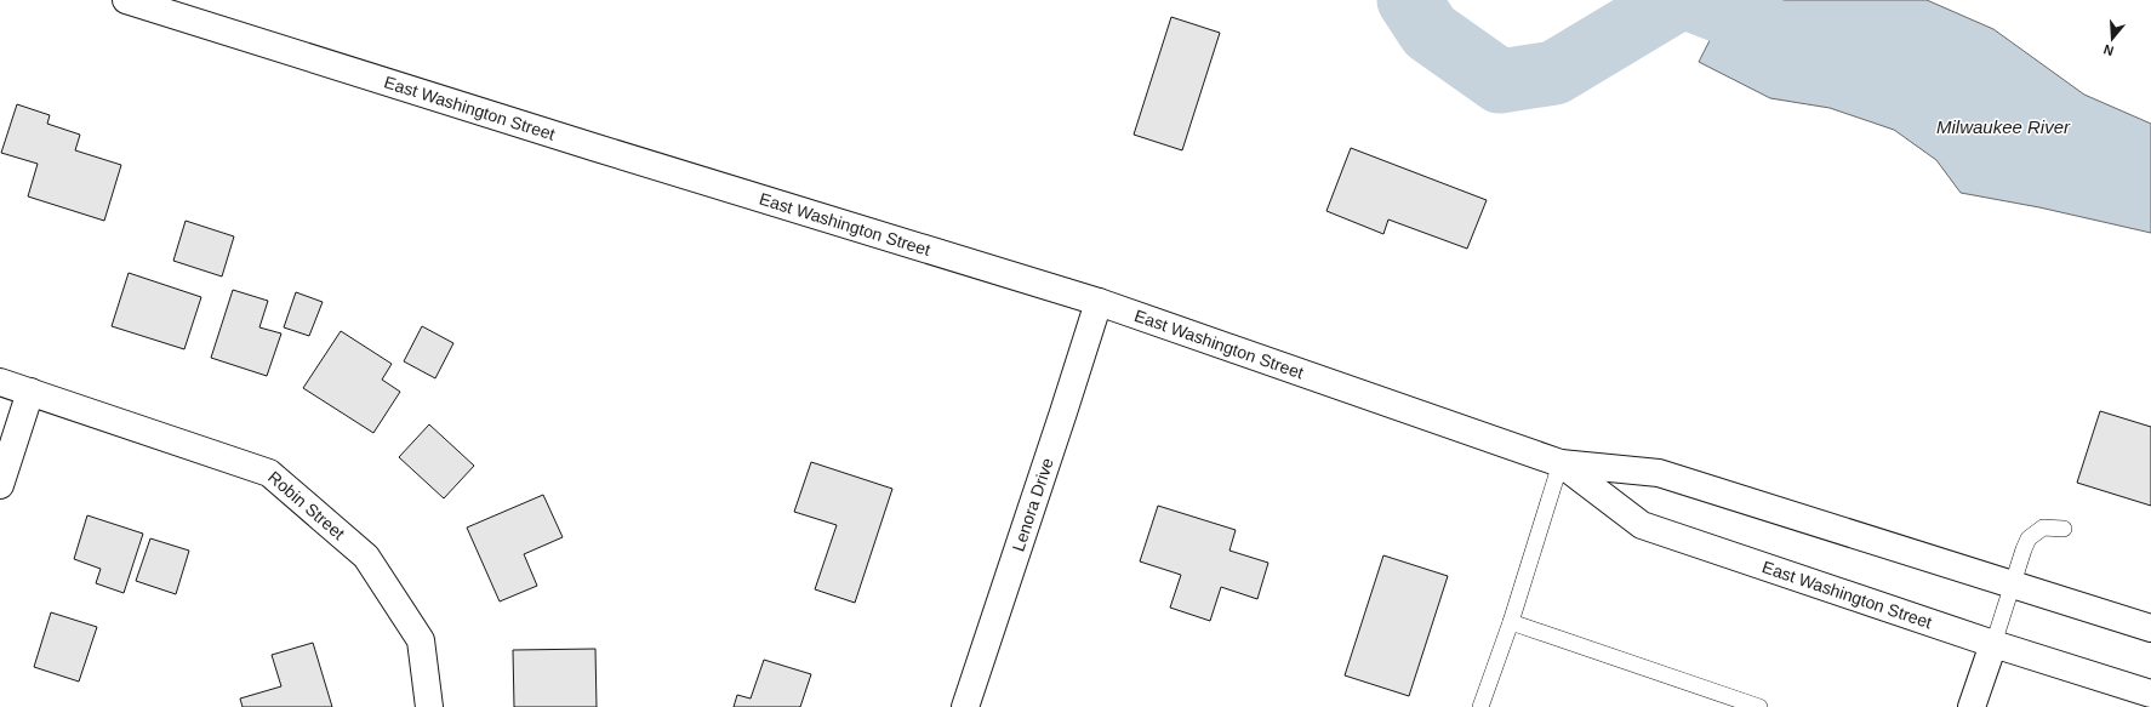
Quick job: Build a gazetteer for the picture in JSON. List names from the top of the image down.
{
  "streets": {
    "main road": ["East Washington Street", "Lenora Drive", "Robin Street"]
  },
  "crossings": [
    ["East Washington Street", "Lenora Drive"]
  ],
  "water": ["Milwaukee River"],
  "north": "bottom"
}
